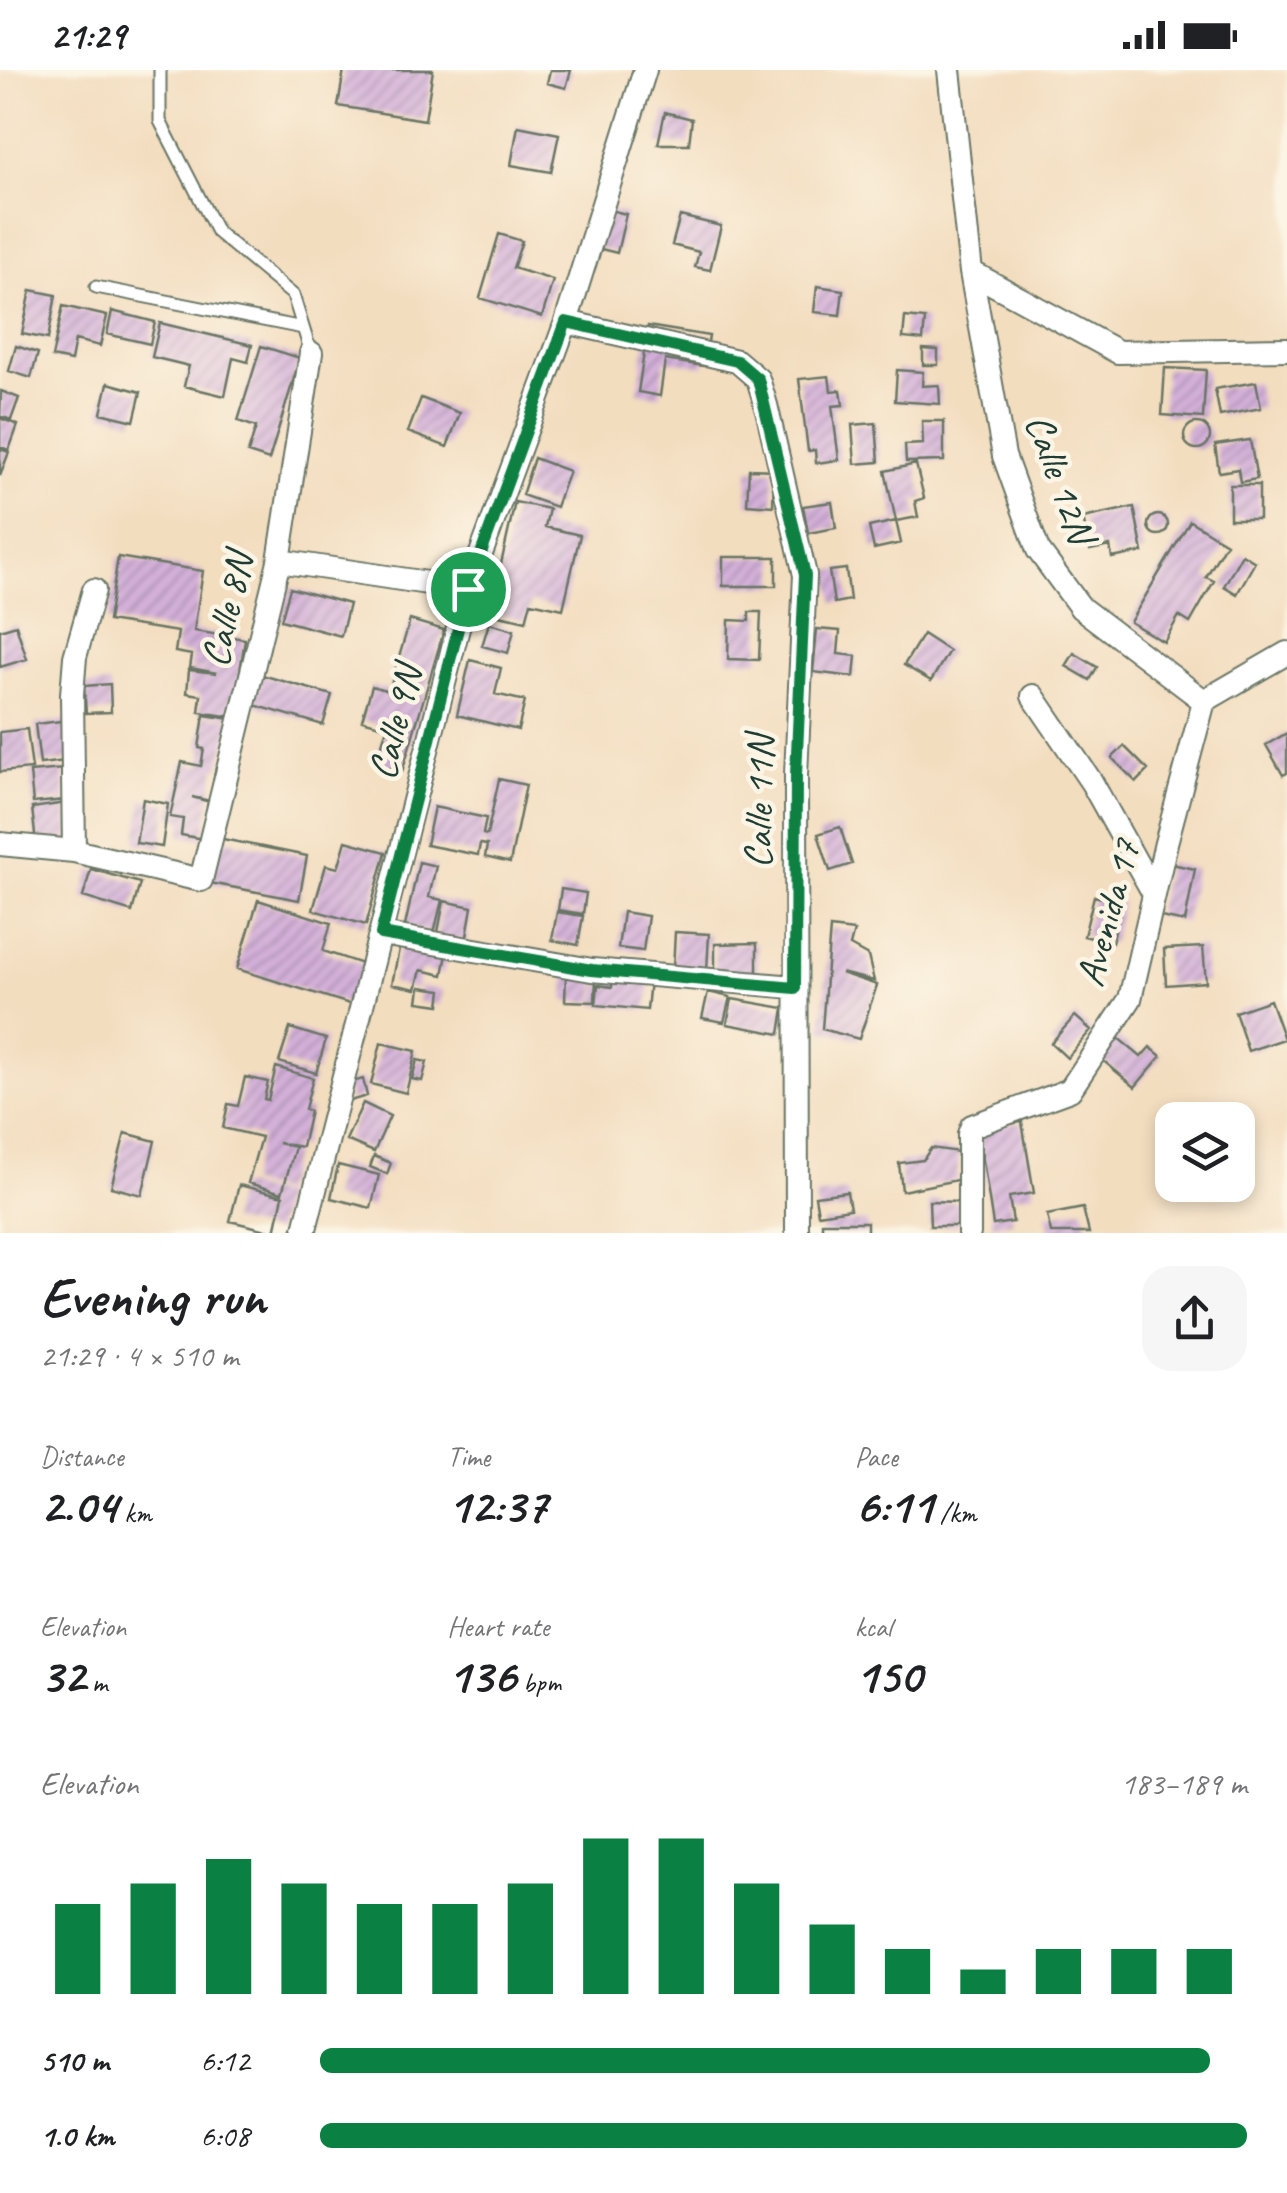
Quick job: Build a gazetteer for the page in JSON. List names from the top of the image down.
{
  "streets": {
    "street": [
      "Calle 12N",
      "Calle 8N",
      "Calle 9N",
      "Calle 11N",
      "Avenida 17"
    ]
  },
  "crossings": [
    ["Calle 12N", "Avenida 17"],
    ["Calle 9N", "Calle 11N"]
  ],
  "page": {
    "status": "21:29",
    "heading": ["Evening run", "21:29 · 4 × 510 m"],
    "stats": [
      ["Distance", "2.04 km"],
      ["Time", "12:37"],
      ["Pace", "6:11 /km"],
      ["Elevation", "32 m"],
      ["Heart rate", "136 bpm"],
      ["kcal", "150"]
    ],
    "chart": ["Elevation", "183–189 m"],
    "list": [
      {
        "name": "510 m",
        "note": "6:12"
      },
      {
        "name": "1.0 km",
        "note": "6:08"
      }
    ]
  }
}
